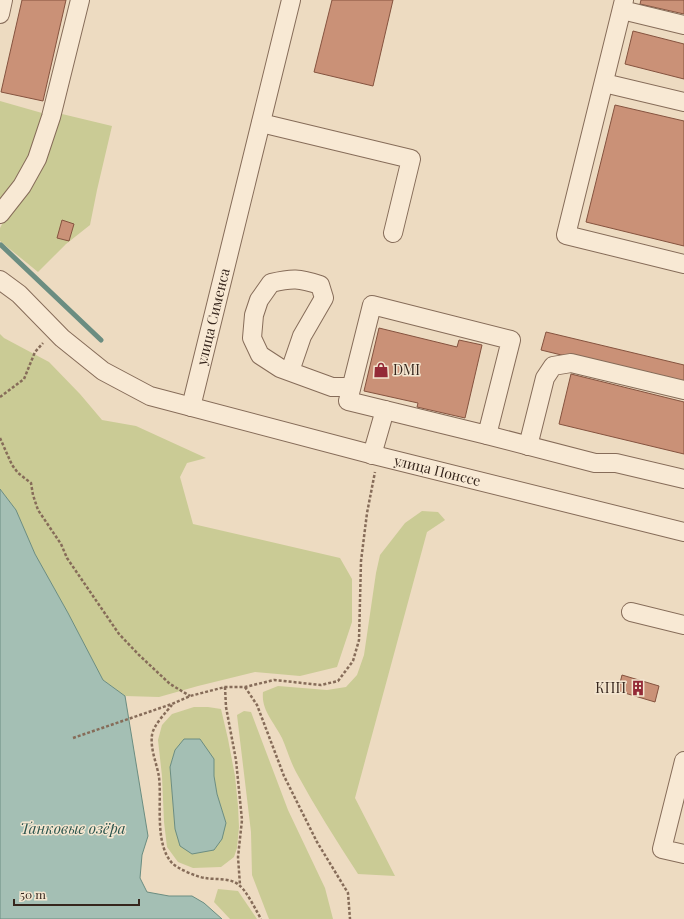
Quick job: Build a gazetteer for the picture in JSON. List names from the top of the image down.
{
  "streets": {
    "street": ["улица Сименса", "улица Понссе"]
  },
  "crossings": [
    ["улица Сименса", "улица Понссе"]
  ],
  "water": ["Танковые озёра"],
  "places": {
    "shop": ["DMI"],
    "building": ["КПП"]
  },
  "scale_bar": "50 m"
}
